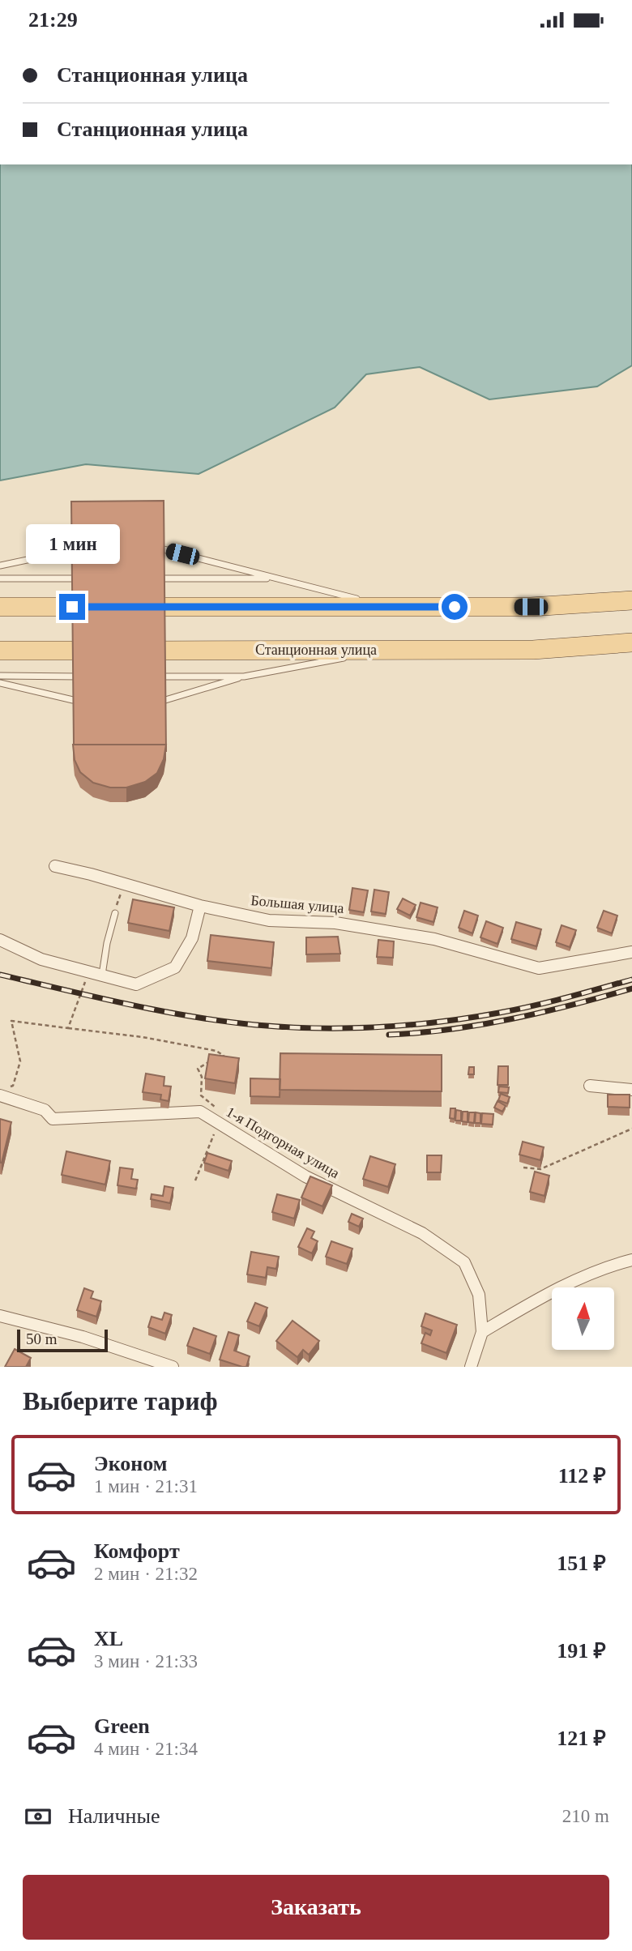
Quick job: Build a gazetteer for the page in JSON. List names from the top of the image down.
{
  "streets": {
    "main road": ["Станционная улица"],
    "street": ["Большая улица", "1-я Подгорная улица"]
  },
  "scale_bar": "50 m",
  "north": "top",
  "page": {
    "status": "21:29",
    "banner": ["Станционная улица", "Станционная улица"],
    "bubble": "1 мин",
    "scale": "50 m",
    "heading": "Выберите тариф",
    "list": [
      {
        "name": "Эконом",
        "note": "1 мин · 21:31",
        "value": "112 ₽"
      },
      {
        "name": "Комфорт",
        "note": "2 мин · 21:32",
        "value": "151 ₽"
      },
      {
        "name": "XL",
        "note": "3 мин · 21:33",
        "value": "191 ₽"
      },
      {
        "name": "Green",
        "note": "4 мин · 21:34",
        "value": "121 ₽"
      }
    ],
    "pay": ["Наличные", "210 m"],
    "buttons": "Заказать"
  }
}
